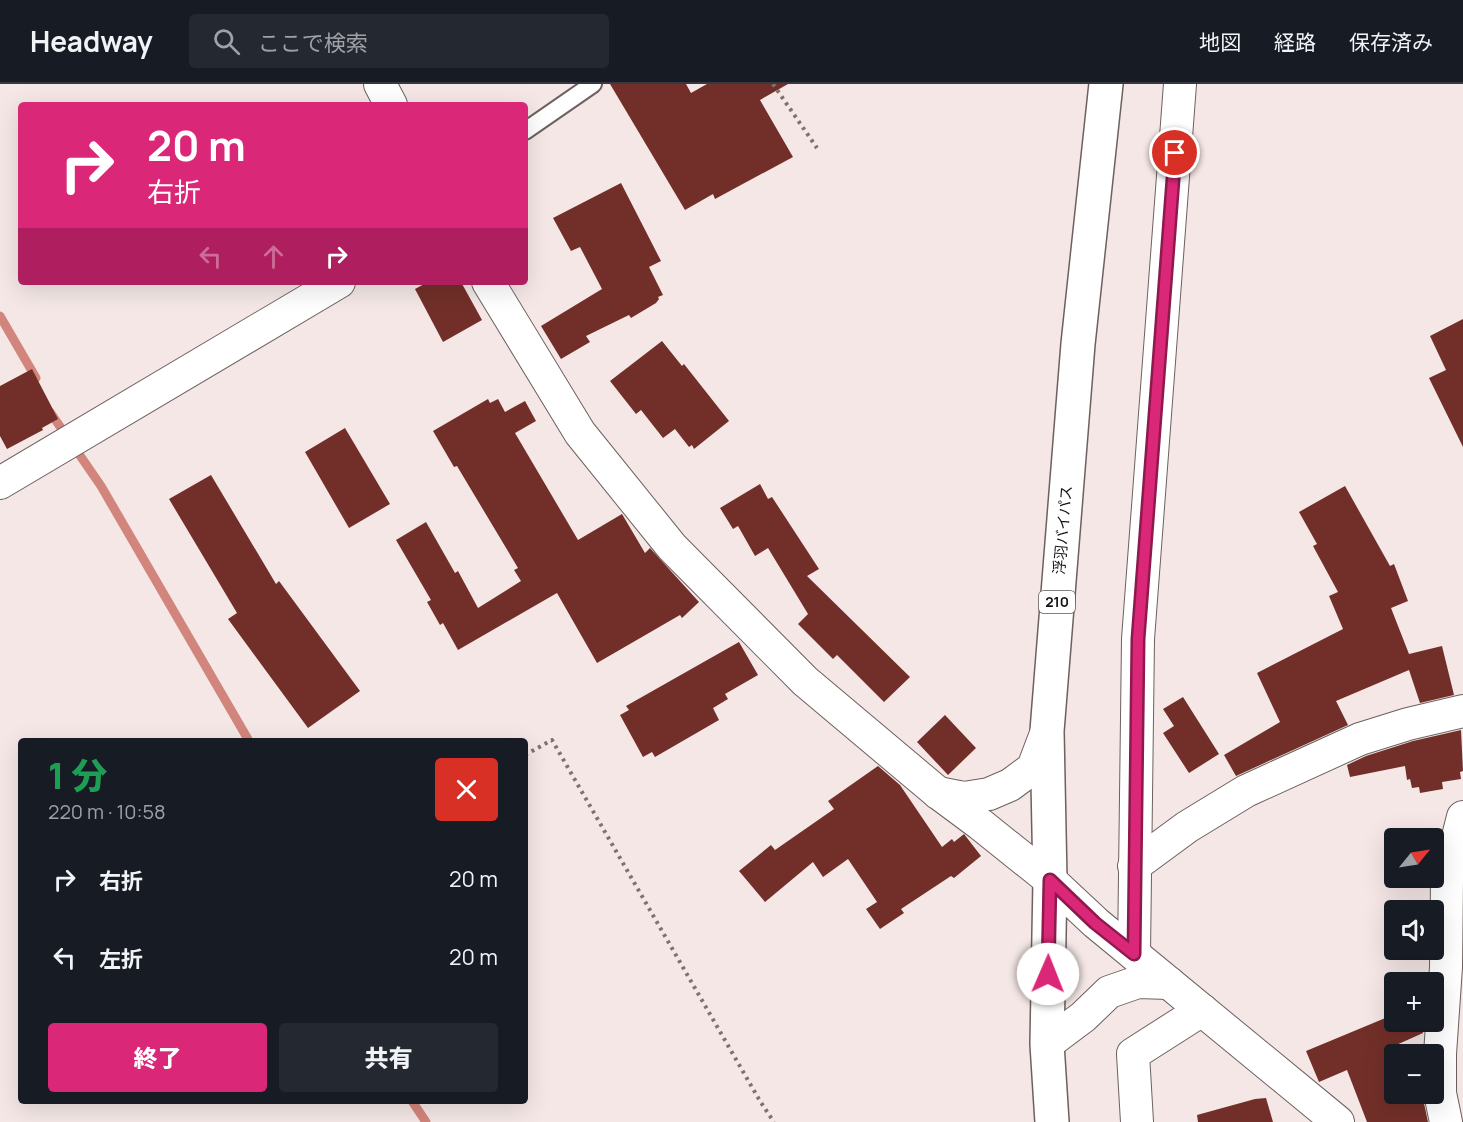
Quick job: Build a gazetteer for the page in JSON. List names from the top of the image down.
{
  "streets": {
    "highway": ["浮羽バイパス", "210"]
  },
  "north": "top right",
  "page": {
    "header": "Headway",
    "search": "ここで検索",
    "nav": ["地図", "経路", "保存済み"],
    "turn": ["20 m", "右折"],
    "heading": ["1 分", "220 m · 10:58"],
    "map_buttons": ["+", "−"],
    "list": [
      {
        "name": "右折",
        "value": "20 m"
      },
      {
        "name": "左折",
        "value": "20 m"
      }
    ],
    "buttons": ["終了", "共有"]
  }
}
